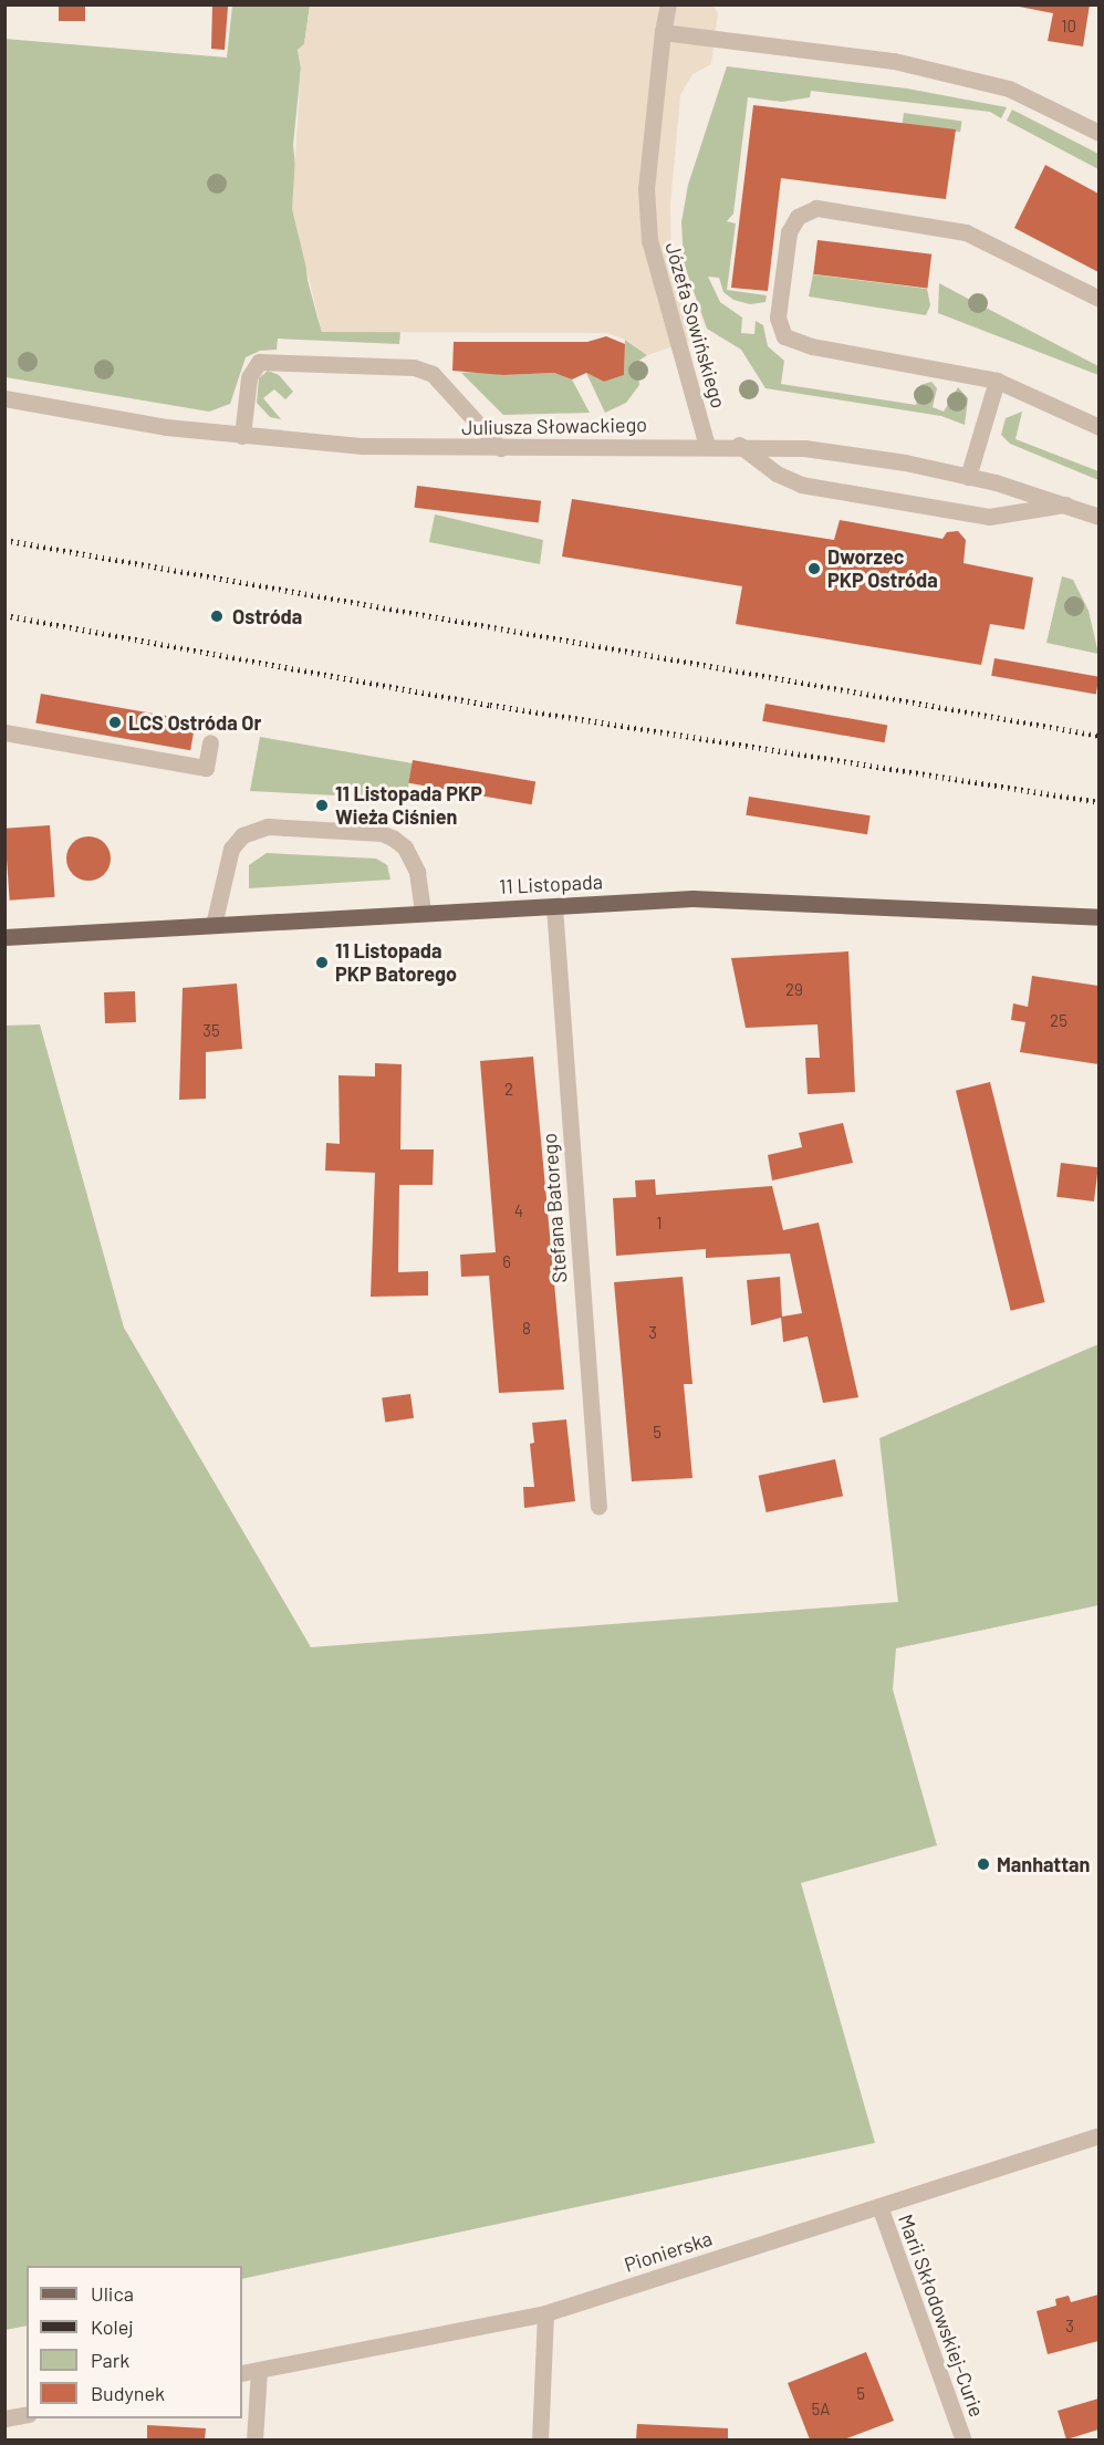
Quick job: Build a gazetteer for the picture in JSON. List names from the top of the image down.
{
  "streets": {
    "main road": ["11 Listopada"],
    "street": [
      "Józefa Sowińskiego",
      "Juliusza Słowackiego",
      "Stefana Batorego",
      "Pionierska",
      "Marii Skłodowskiej-Curie"
    ]
  },
  "crossings": [
    ["Józefa Sowińskiego", "Juliusza Słowackiego"],
    ["11 Listopada", "Stefana Batorego"],
    ["Pionierska", "Marii Skłodowskiej-Curie"]
  ],
  "places": [
    "Dworzec PKP Ostróda",
    "Ostróda",
    "LCS Ostróda Or",
    "11 Listopada PKP Wieża Ciśnien",
    "11 Listopada PKP Batorego",
    "Manhattan"
  ],
  "house_numbers": [
    "10",
    "29",
    "25",
    "35",
    "2",
    "4",
    "1",
    "6",
    "8",
    "3",
    "5",
    "3",
    "5",
    "5A"
  ],
  "legend": [
    "Ulica",
    "Kolej",
    "Park",
    "Budynek"
  ]
}
